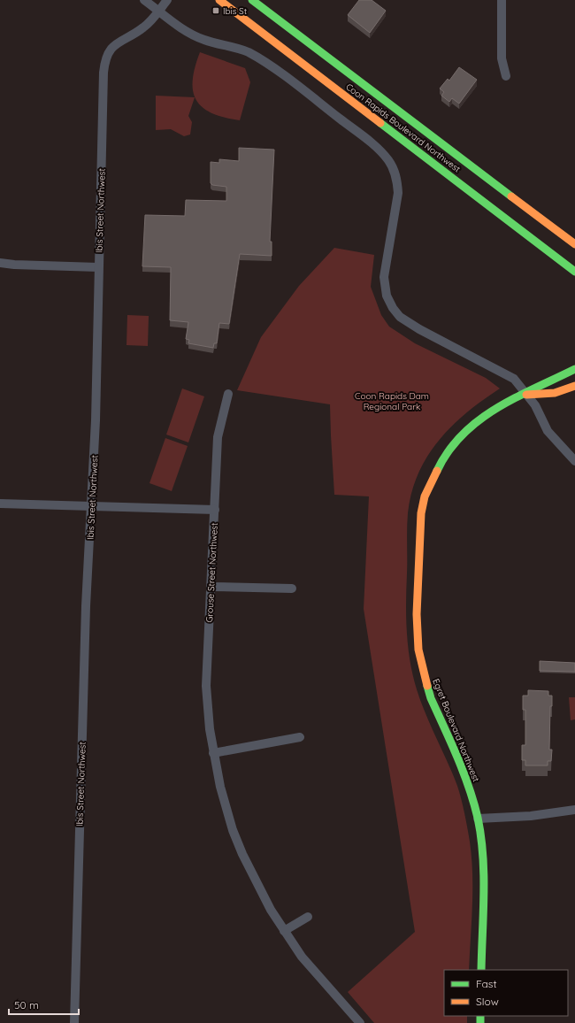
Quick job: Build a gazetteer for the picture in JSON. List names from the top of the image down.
{
  "streets": {
    "main road": ["Coon Rapids Boulevard Northwest", "Egret Boulevard Northwest"],
    "street": ["Ibis Street Northwest", "Grouse Street Northwest"]
  },
  "parks": ["Coon Rapids Dam Regional Park"],
  "places": {
    "transit": ["Ibis St"]
  },
  "legend": ["Fast", "Slow"],
  "scale_bar": "50 m"
}
